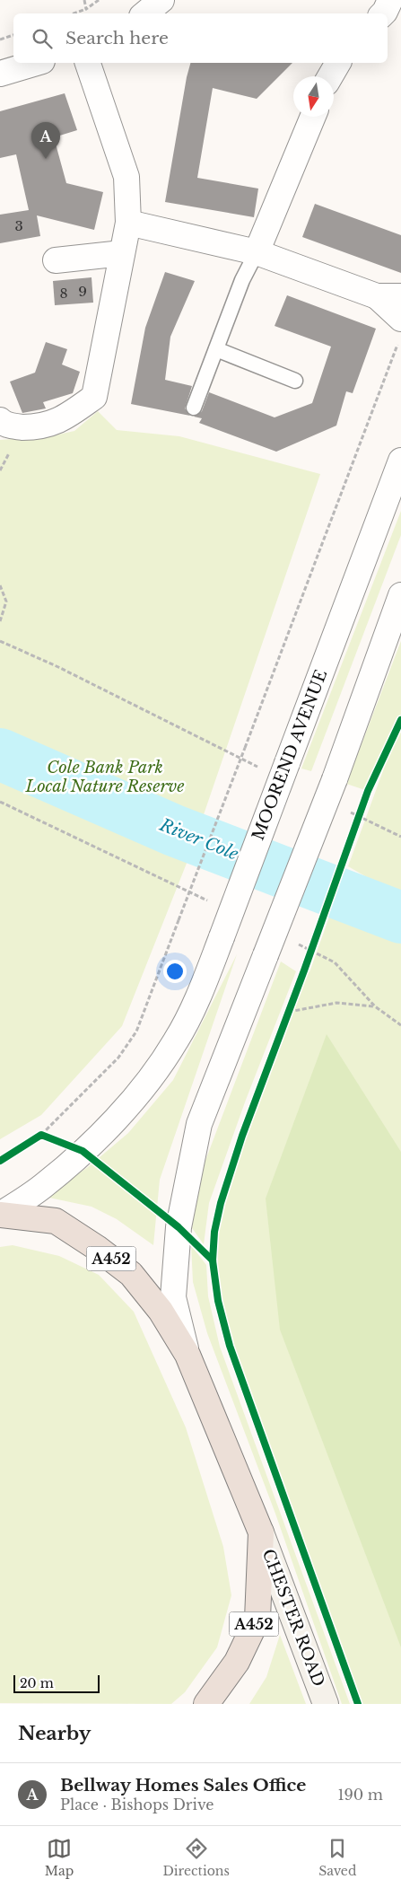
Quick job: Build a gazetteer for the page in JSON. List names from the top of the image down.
{
  "streets": {
    "highway": ["A452"],
    "main road": ["CHESTER ROAD"],
    "street": ["MOOREND AVENUE"]
  },
  "crossings": [
    ["MOOREND AVENUE", "A452"],
    ["A452", "CHESTER ROAD"]
  ],
  "water": ["River Cole"],
  "parks": ["Cole Bank Park Local Nature Reserve"],
  "house_numbers": ["3", "9", "8"],
  "scale_bar": "20 m",
  "north": "bottom",
  "page": {
    "search": "Search here",
    "pins": "A",
    "scale": "20 m",
    "heading": "Nearby",
    "list": [
      {
        "mark": "A",
        "name": "Bellway Homes Sales Office",
        "note": "Place · Bishops Drive",
        "value": "190 m"
      }
    ],
    "nav": ["Map", "Directions", "Saved"]
  }
}
